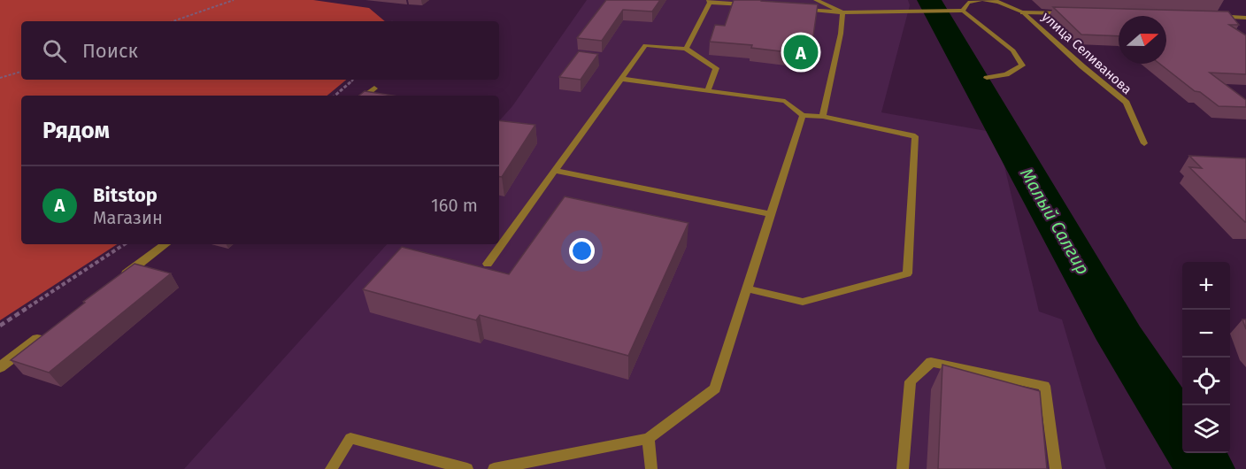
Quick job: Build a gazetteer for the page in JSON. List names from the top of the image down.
{
  "streets": {
    "lane": ["улица Селиванова"]
  },
  "water": ["Малый Салгир"],
  "north": "right",
  "page": {
    "search": "Поиск",
    "pins": "A",
    "heading": "Рядом",
    "list": [
      {
        "mark": "A",
        "name": "Bitstop",
        "note": "Магазин",
        "value": "160 m"
      }
    ],
    "map_buttons": ["+", "−"]
  }
}
